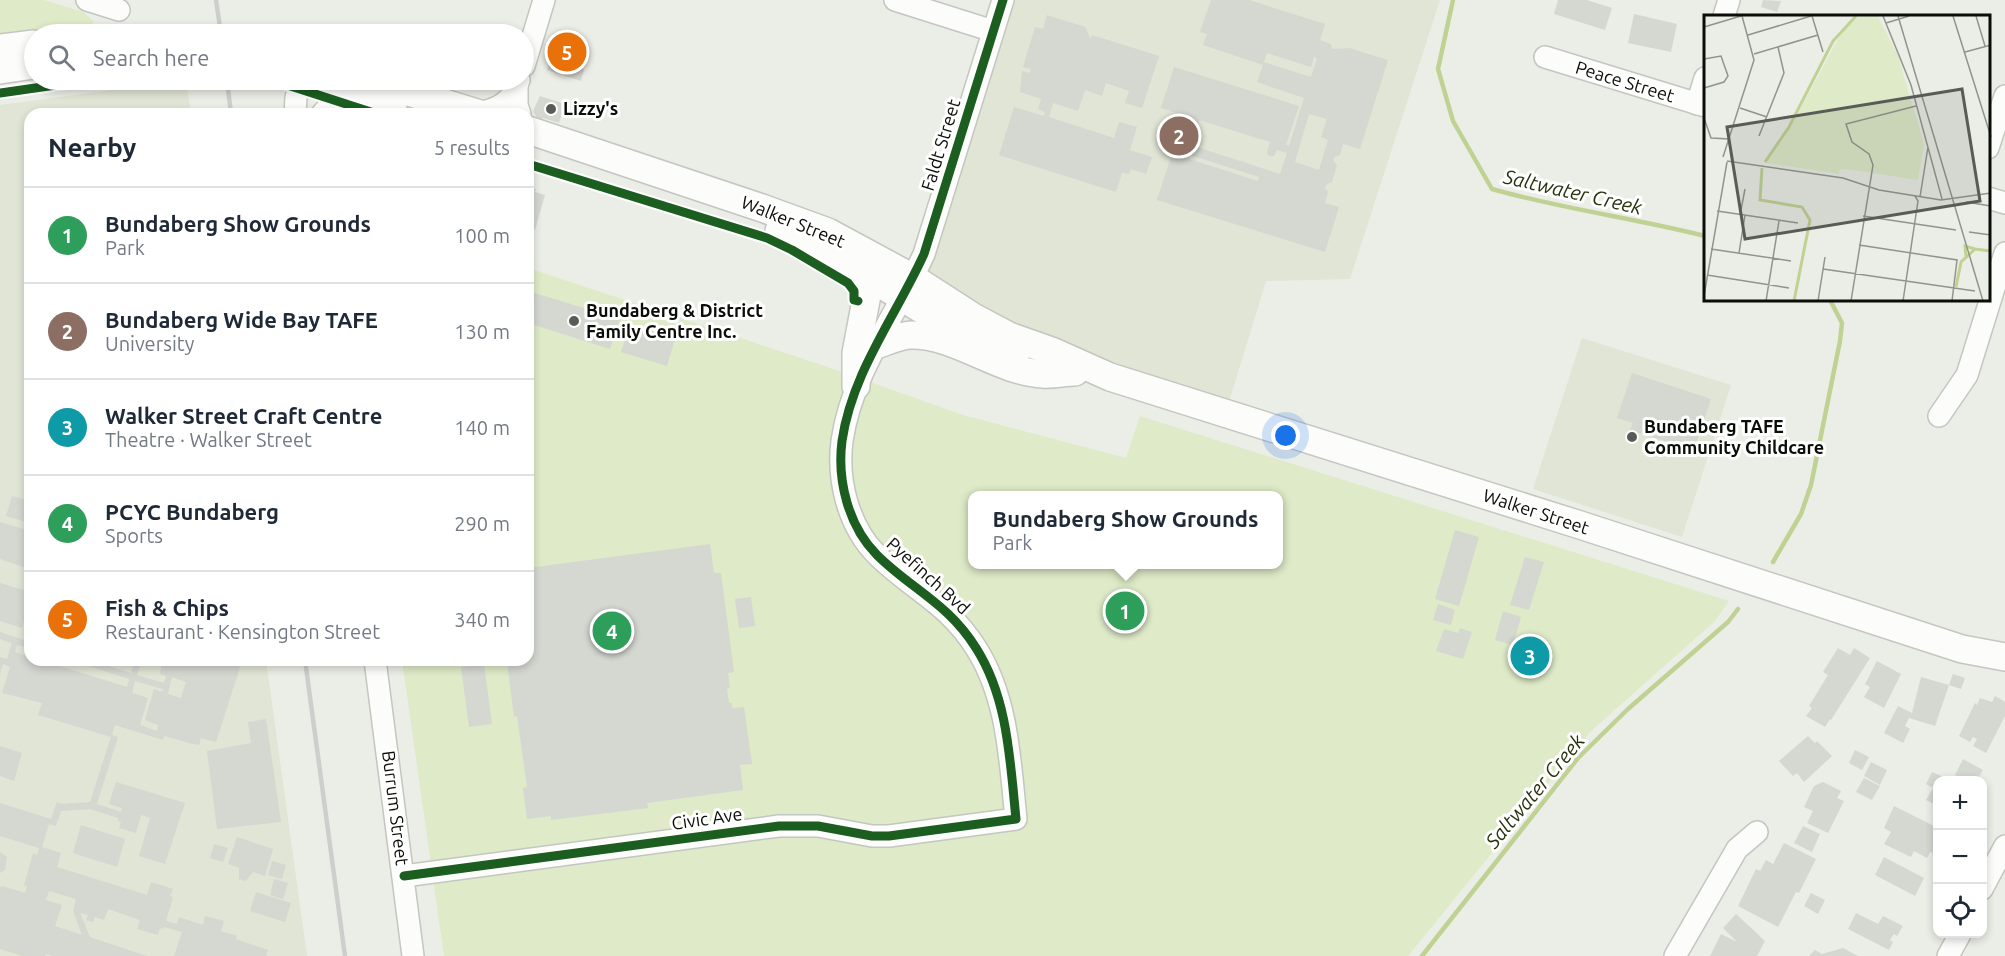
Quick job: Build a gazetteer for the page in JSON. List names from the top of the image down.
{
  "streets": {
    "main road": ["Walker Street"],
    "street": [
      "Peace Street",
      "Faldt Street",
      "Pyefinch Bvd",
      "Burrum Street",
      "Civic Ave"
    ]
  },
  "crossings": [
    ["Faldt Street", "Walker Street"],
    ["Faldt Street", "Pyefinch Bvd"],
    ["Walker Street", "Pyefinch Bvd"],
    ["Pyefinch Bvd", "Civic Ave"],
    ["Burrum Street", "Civic Ave"]
  ],
  "water": ["Saltwater Creek"],
  "places": ["Lizzy's", "Bundaberg & District Family Centre Inc.", "Bundaberg TAFE Community Childcare"],
  "page": {
    "search": "Search here",
    "pins": [
      "5",
      "2",
      "1",
      "4",
      "3"
    ],
    "heading": ["Nearby", "5 results"],
    "list": [
      {
        "mark": "1",
        "name": "Bundaberg Show Grounds",
        "note": "Park",
        "value": "100 m"
      },
      {
        "mark": "2",
        "name": "Bundaberg Wide Bay TAFE",
        "note": "University",
        "value": "130 m"
      },
      {
        "mark": "3",
        "name": "Walker Street Craft Centre",
        "note": "Theatre · Walker Street",
        "value": "140 m"
      },
      {
        "mark": "4",
        "name": "PCYC Bundaberg",
        "note": "Sports",
        "value": "290 m"
      },
      {
        "mark": "5",
        "name": "Fish & Chips",
        "note": "Restaurant · Kensington Street",
        "value": "340 m"
      }
    ],
    "popup": ["Bundaberg Show Grounds", "Park"],
    "map_buttons": ["+", "−"]
  }
}
